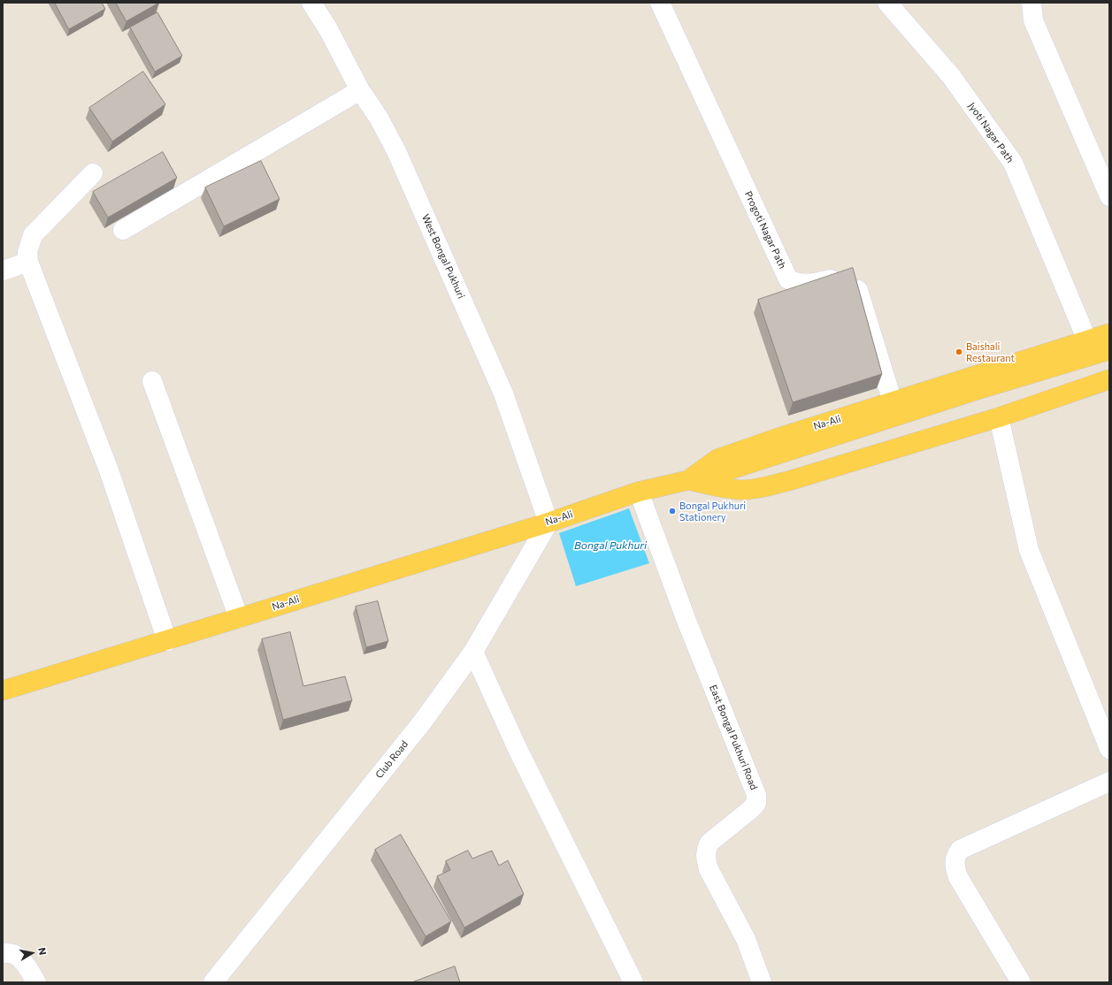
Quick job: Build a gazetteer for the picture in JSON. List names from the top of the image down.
{
  "streets": {
    "main road": ["Na-Ali"],
    "street": [
      "Jyoti Nagar Path",
      "Progoti Nagar Path",
      "West Bongal Pukhuri",
      "East Bongal Pukhuri Road",
      "Club Road"
    ]
  },
  "crossings": [
    ["Jyoti Nagar Path", "Na-Ali"],
    ["Progoti Nagar Path", "Na-Ali"],
    ["West Bongal Pukhuri", "Na-Ali"],
    ["West Bongal Pukhuri", "Club Road"],
    ["Na-Ali", "East Bongal Pukhuri Road"],
    ["Na-Ali", "Club Road"]
  ],
  "water": ["Bongal Pukhuri"],
  "places": ["Baishali Restaurant", "Bongal Pukhuri Stationery"],
  "north": "right"
}
